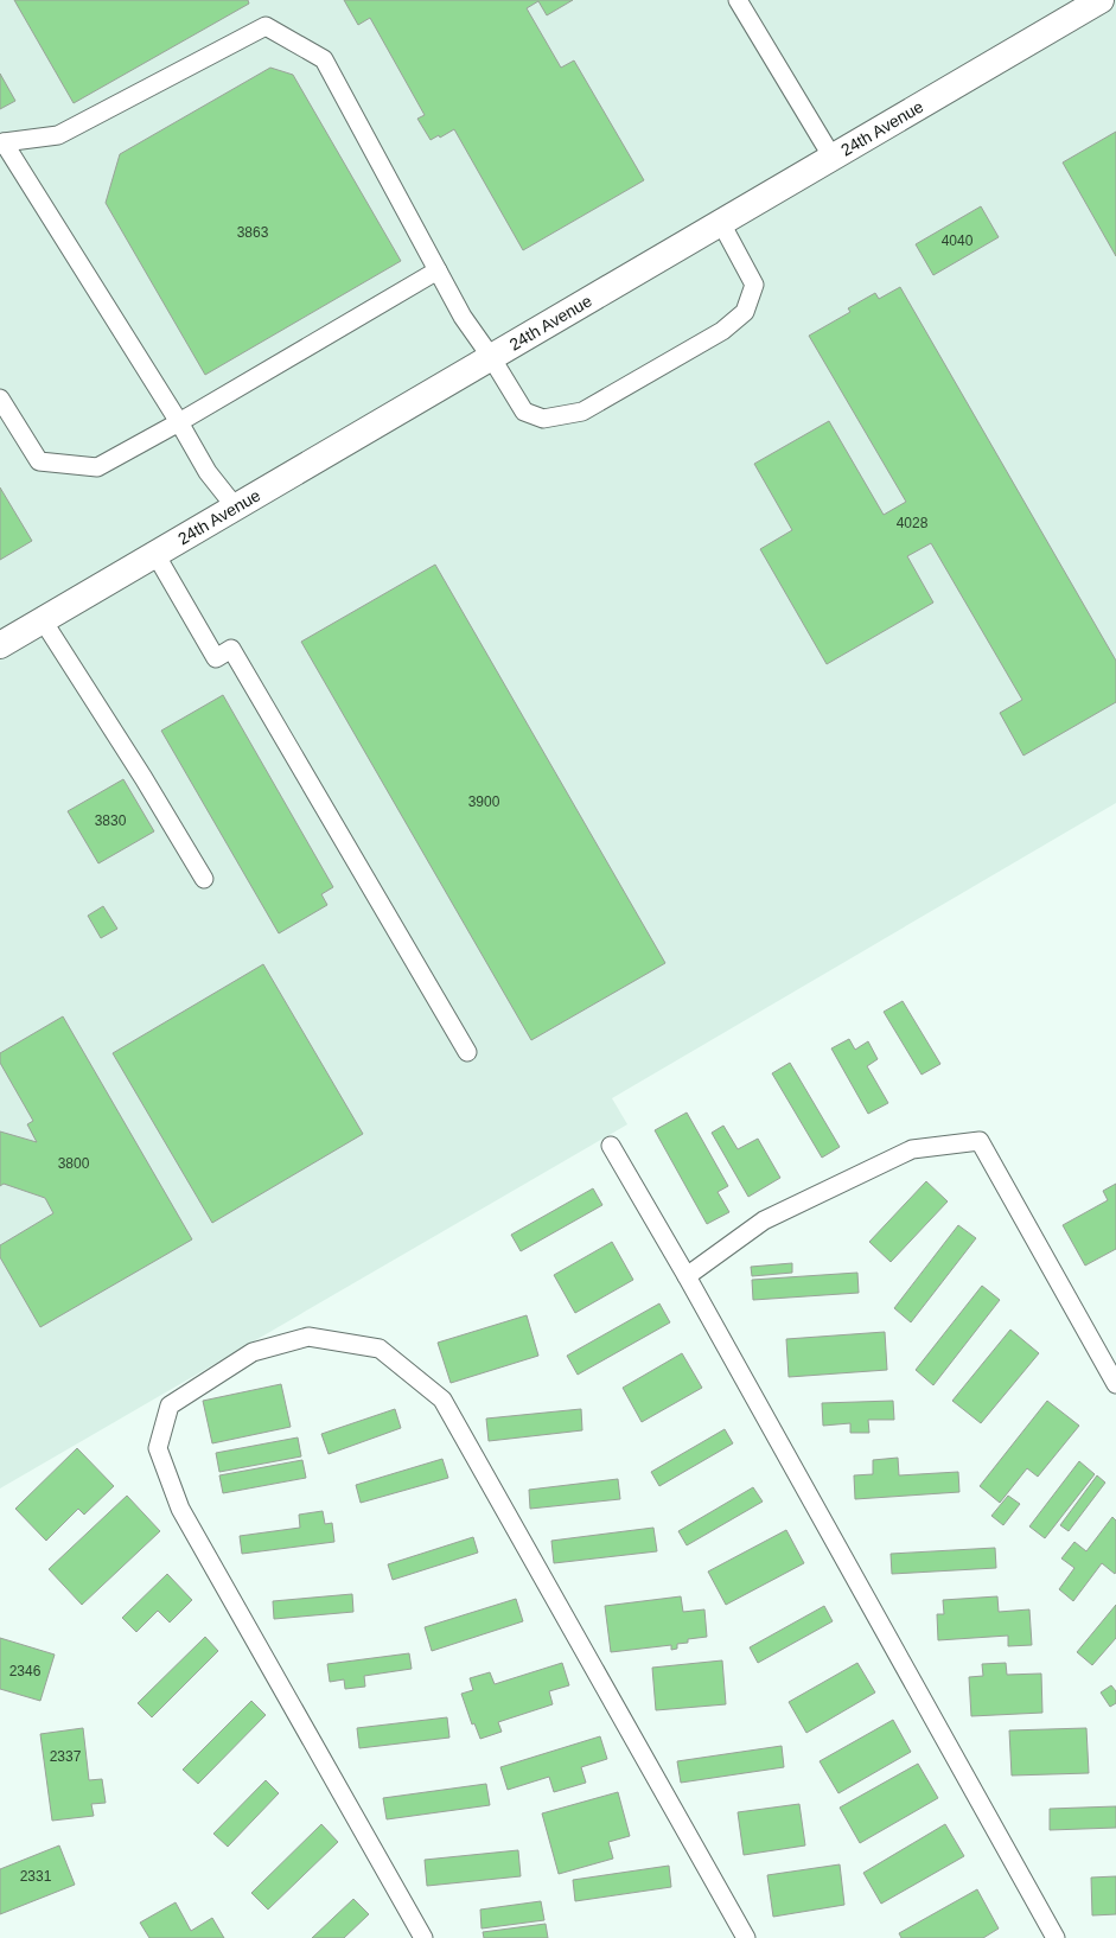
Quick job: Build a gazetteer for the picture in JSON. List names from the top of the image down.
{
  "streets": {
    "street": ["24th Avenue"]
  },
  "house_numbers": [
    "3863",
    "4040",
    "4028",
    "3900",
    "3830",
    "3800",
    "2346",
    "2337",
    "2331"
  ]
}
